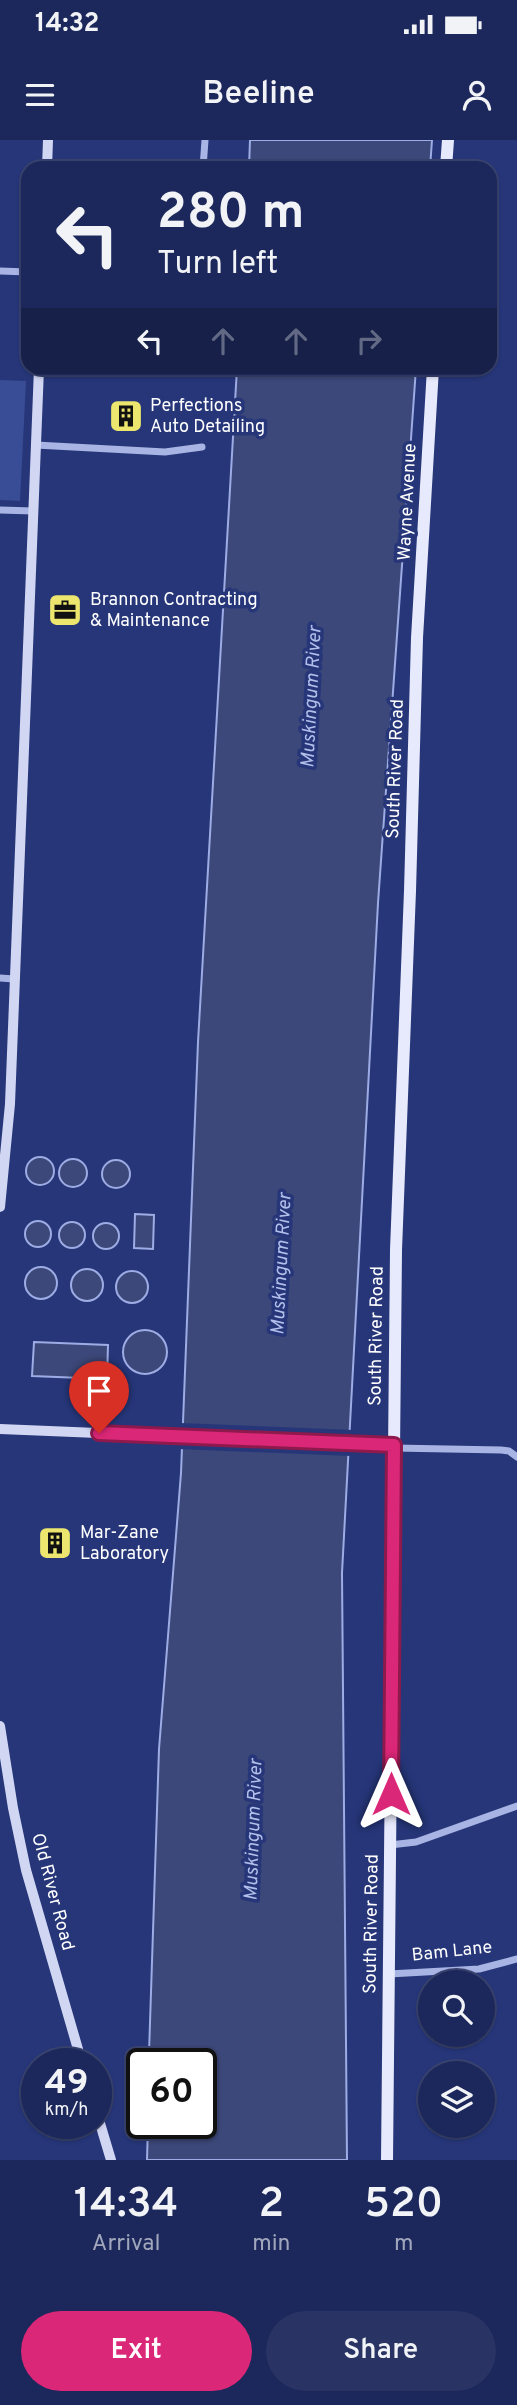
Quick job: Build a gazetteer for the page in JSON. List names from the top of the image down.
{
  "streets": {
    "main road": ["Wayne Avenue", "South River Road"],
    "street": ["Old River Road", "Bam Lane"]
  },
  "crossings": [
    ["Wayne Avenue", "South River Road"],
    ["South River Road", "Bam Lane"]
  ],
  "water": ["Muskingum River"],
  "places": {
    "building": ["Perfections Auto Detailing", "Mar-Zane Laboratory"],
    "office": ["Brannon Contracting & Maintenance"]
  },
  "page": {
    "status": "14:32",
    "header": "Beeline",
    "turn": ["280 m", "Turn left"],
    "speed": "49 km/h",
    "limit": "60",
    "eta": [
      "14:34",
      "Arrival",
      "2",
      "min",
      "520",
      "m"
    ],
    "buttons": ["Exit", "Share"]
  }
}
